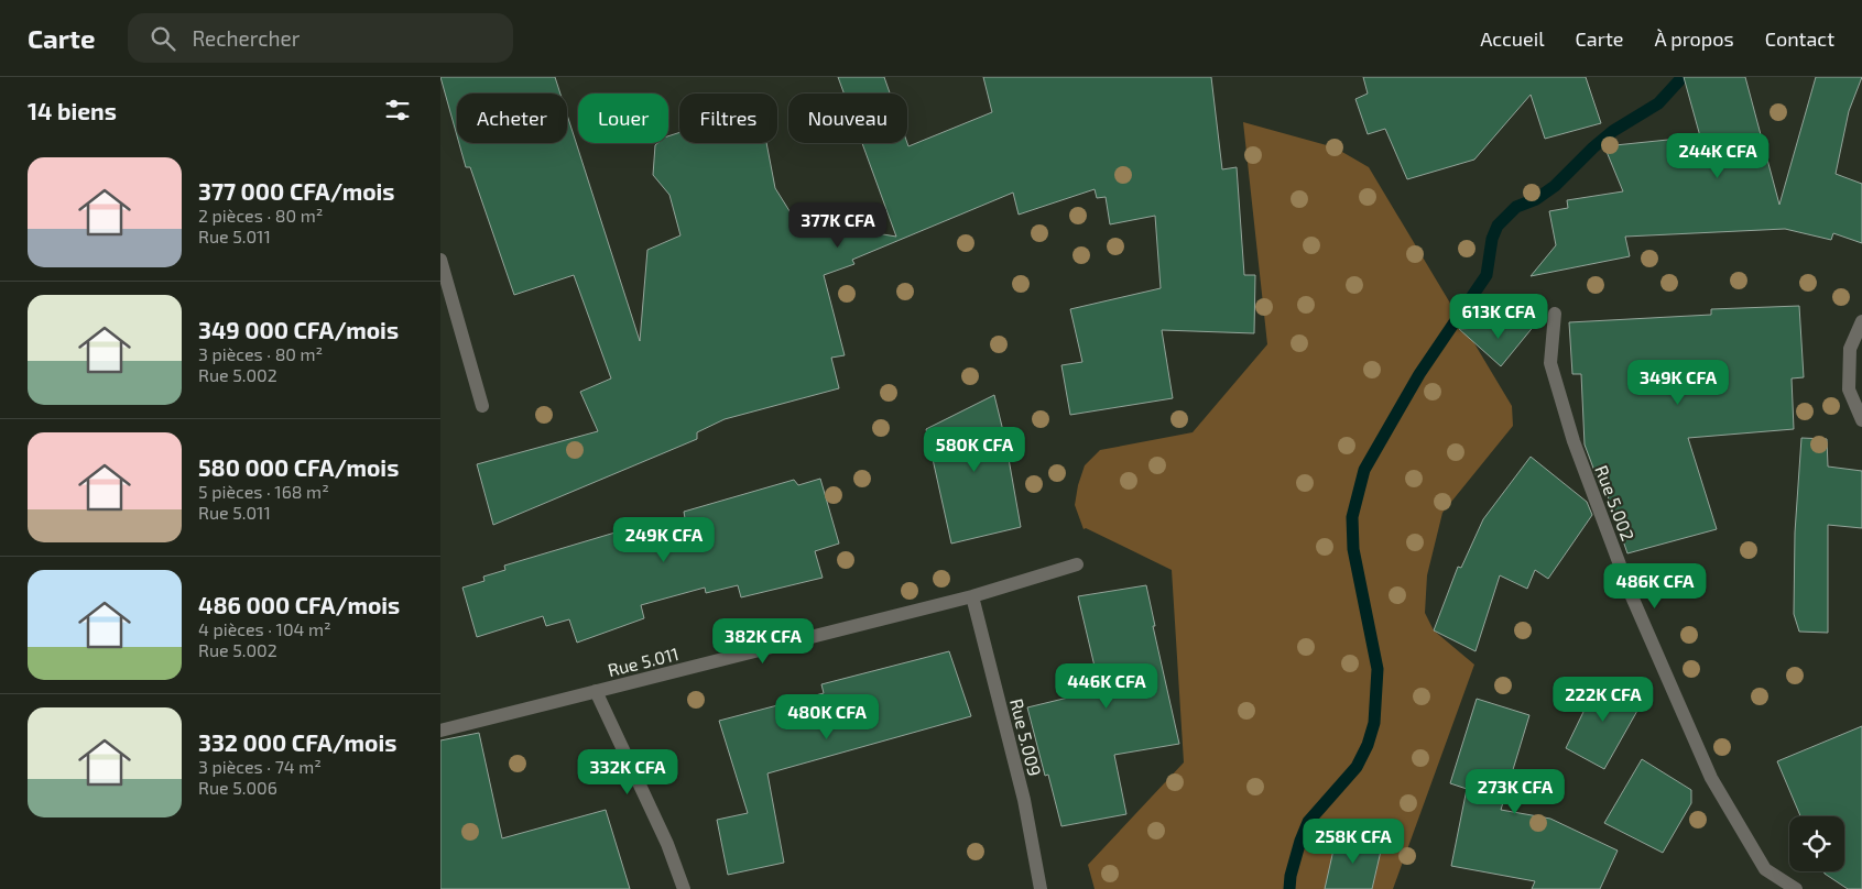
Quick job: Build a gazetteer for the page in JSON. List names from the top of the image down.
{
  "streets": {
    "street": ["Rue 5.002", "Rue 5.011", "Rue 5.009"]
  },
  "crossings": [
    ["Rue 5.011", "Rue 5.009"]
  ],
  "page": {
    "header": "Carte",
    "search": "Rechercher",
    "nav": [
      "Accueil",
      "Carte",
      "À propos",
      "Contact"
    ],
    "heading": "14 biens",
    "chip": [
      "Acheter",
      "Louer",
      "Filtres",
      "Nouveau"
    ],
    "price": [
      "244K CFA",
      "377K CFA",
      "613K CFA",
      "349K CFA",
      "580K CFA",
      "249K CFA",
      "486K CFA",
      "382K CFA",
      "446K CFA",
      "222K CFA",
      "480K CFA",
      "332K CFA",
      "273K CFA",
      "258K CFA"
    ],
    "list": [
      {
        "name": "377 000 CFA/mois",
        "note": "2 pièces · 80 m² · Rue 5.011"
      },
      {
        "name": "349 000 CFA/mois",
        "note": "3 pièces · 80 m² · Rue 5.002"
      },
      {
        "name": "580 000 CFA/mois",
        "note": "5 pièces · 168 m² · Rue 5.011"
      },
      {
        "name": "486 000 CFA/mois",
        "note": "4 pièces · 104 m² · Rue 5.002"
      },
      {
        "name": "332 000 CFA/mois",
        "note": "3 pièces · 74 m² · Rue 5.006"
      }
    ]
  }
}
